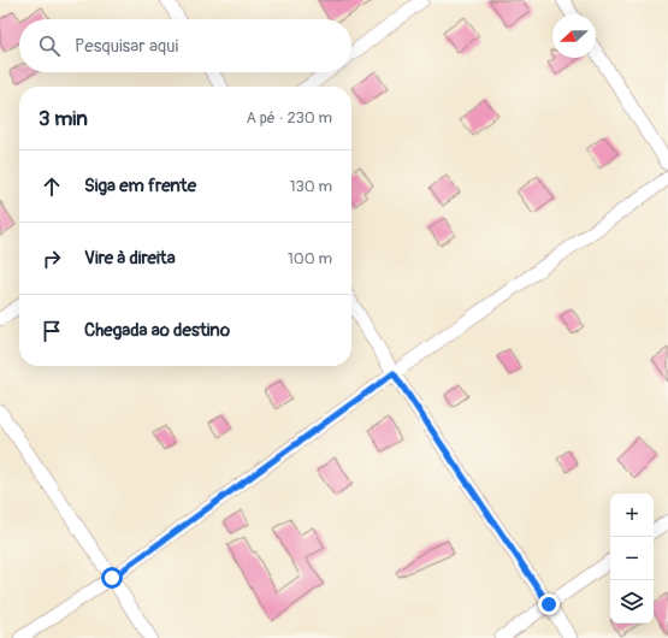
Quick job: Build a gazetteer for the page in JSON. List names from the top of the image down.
{
  "north": "left",
  "page": {
    "search": "Pesquisar aqui",
    "heading": ["3 min", "A pé · 230 m"],
    "list": [
      ["Siga em frente", "130 m"],
      ["Vire à direita", "100 m"],
      "Chegada ao destino"
    ],
    "map_buttons": ["+", "−"]
  }
}
